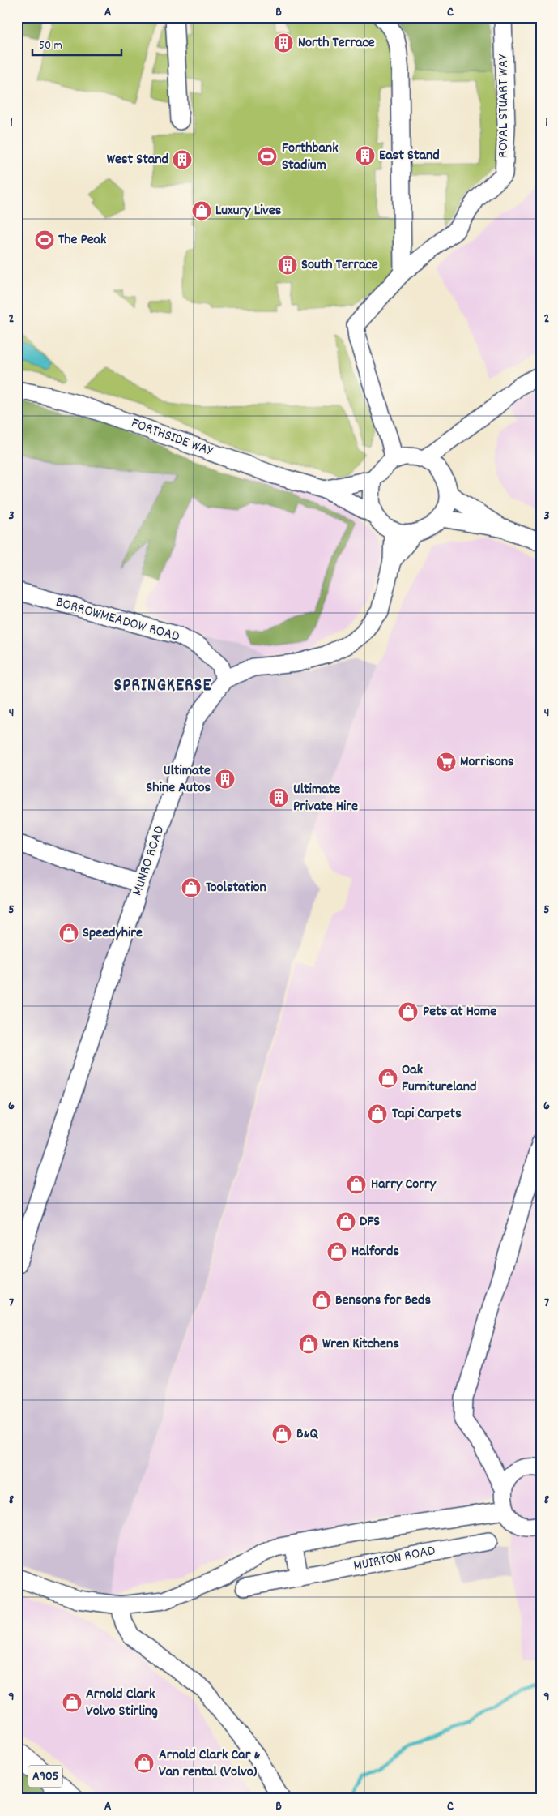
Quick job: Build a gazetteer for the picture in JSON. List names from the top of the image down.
{
  "streets": {
    "main road": ["A905"],
    "street": [
      "ROYAL STUART WAY",
      "FORTHSIDE WAY",
      "BORROWMEADOW ROAD",
      "MUNRO ROAD",
      "MUIRTON ROAD"
    ]
  },
  "crossings": [
    ["ROYAL STUART WAY", "FORTHSIDE WAY"],
    ["BORROWMEADOW ROAD", "MUNRO ROAD"]
  ],
  "districts": ["SPRINGKERSE"],
  "places": {
    "building": [
      "North Terrace",
      "East Stand",
      "West Stand",
      "South Terrace",
      "Ultimate Shine Autos",
      "Ultimate Private Hire"
    ],
    "sports": ["Forthbank Stadium", "The Peak"],
    "shop": [
      "Luxury Lives",
      "Toolstation",
      "Speedyhire",
      "Pets at Home",
      "Oak Furnitureland",
      "Tapi Carpets",
      "Harry Corry",
      "DFS",
      "Halfords",
      "Bensons for Beds",
      "Wren Kitchens",
      "B&Q",
      "Arnold Clark Volvo Stirling",
      "Arnold Clark Car & Van rental (Volvo)"
    ],
    "supermarket": ["Morrisons"]
  },
  "scale_bar": "50 m",
  "grid": {
    "columns": ["A", "B", "C"],
    "rows": [
      "1",
      "2",
      "3",
      "4",
      "5",
      "6",
      "7",
      "8",
      "9"
    ]
  }
}
